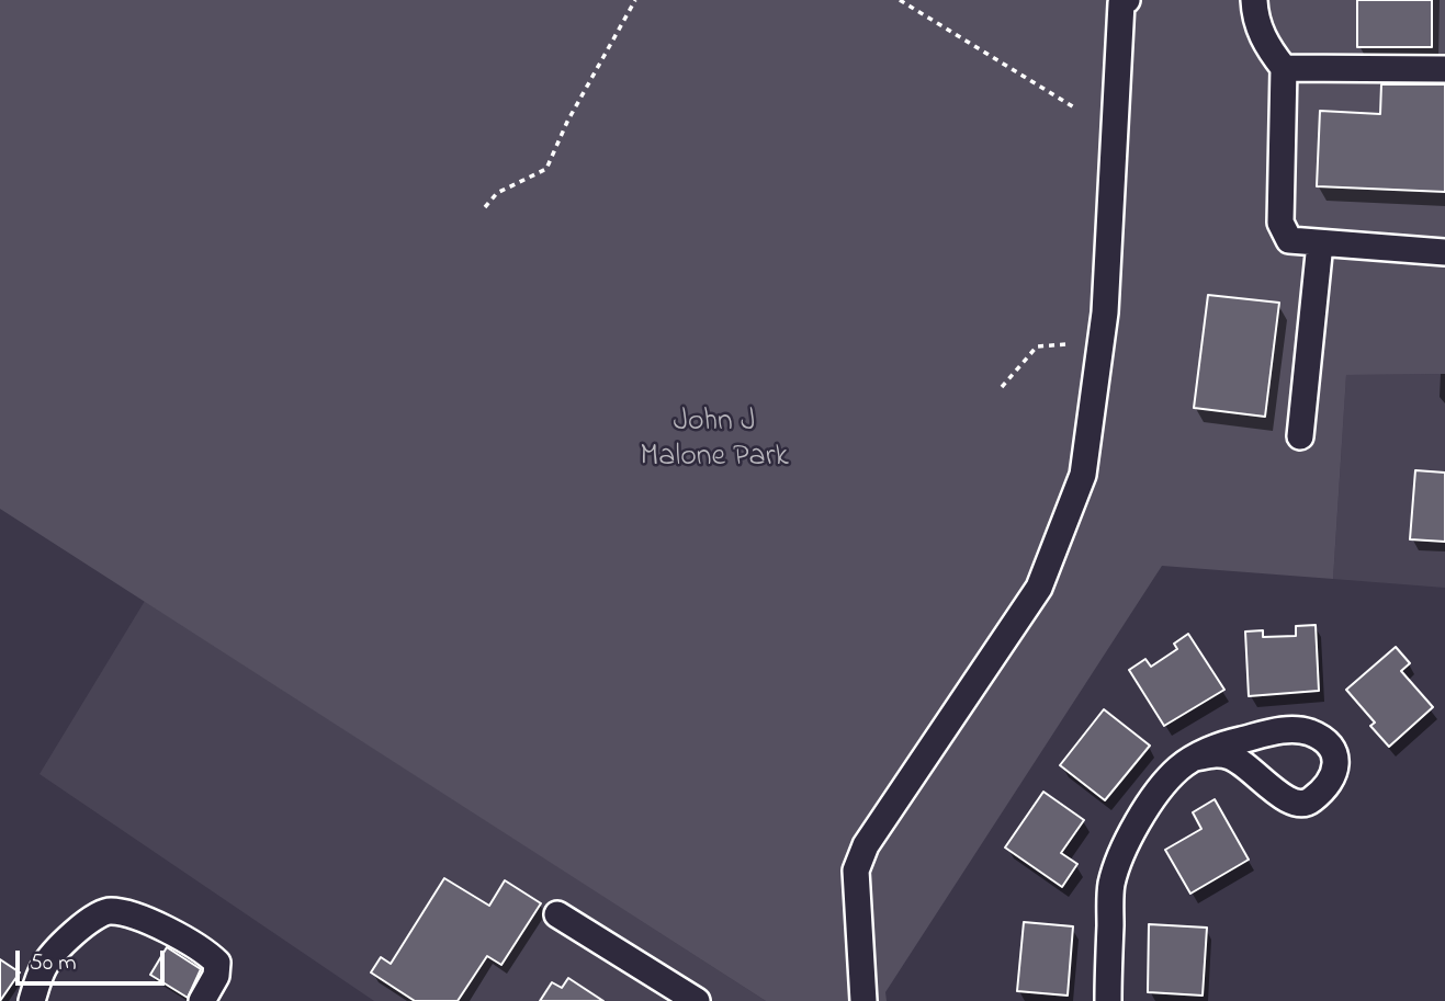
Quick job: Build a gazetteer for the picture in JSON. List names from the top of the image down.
{
  "parks": ["John J Malone Park"],
  "scale_bar": "50 m"
}
